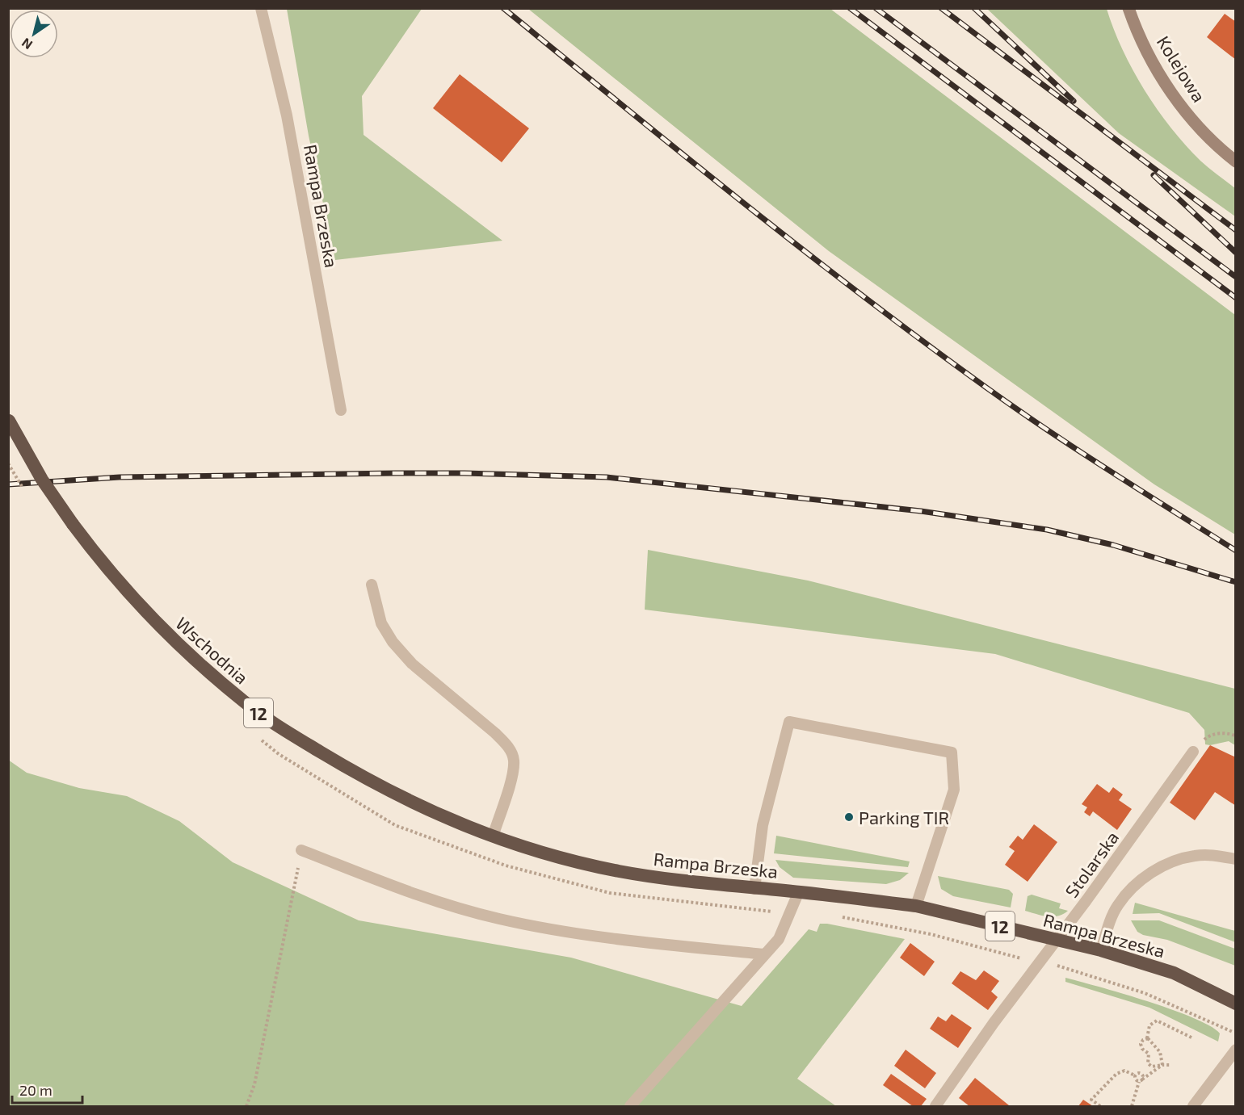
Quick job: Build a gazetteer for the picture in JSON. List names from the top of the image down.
{
  "streets": {
    "highway": ["Rampa Brzeska", "Wschodnia", "12"],
    "main road": ["Kolejowa"],
    "lane": ["Stolarska"]
  },
  "crossings": [
    ["Rampa Brzeska", "Wschodnia"],
    ["Rampa Brzeska", "Stolarska"]
  ],
  "places": ["Parking TIR"],
  "scale_bar": "20 m",
  "north": "bottom left"
}
